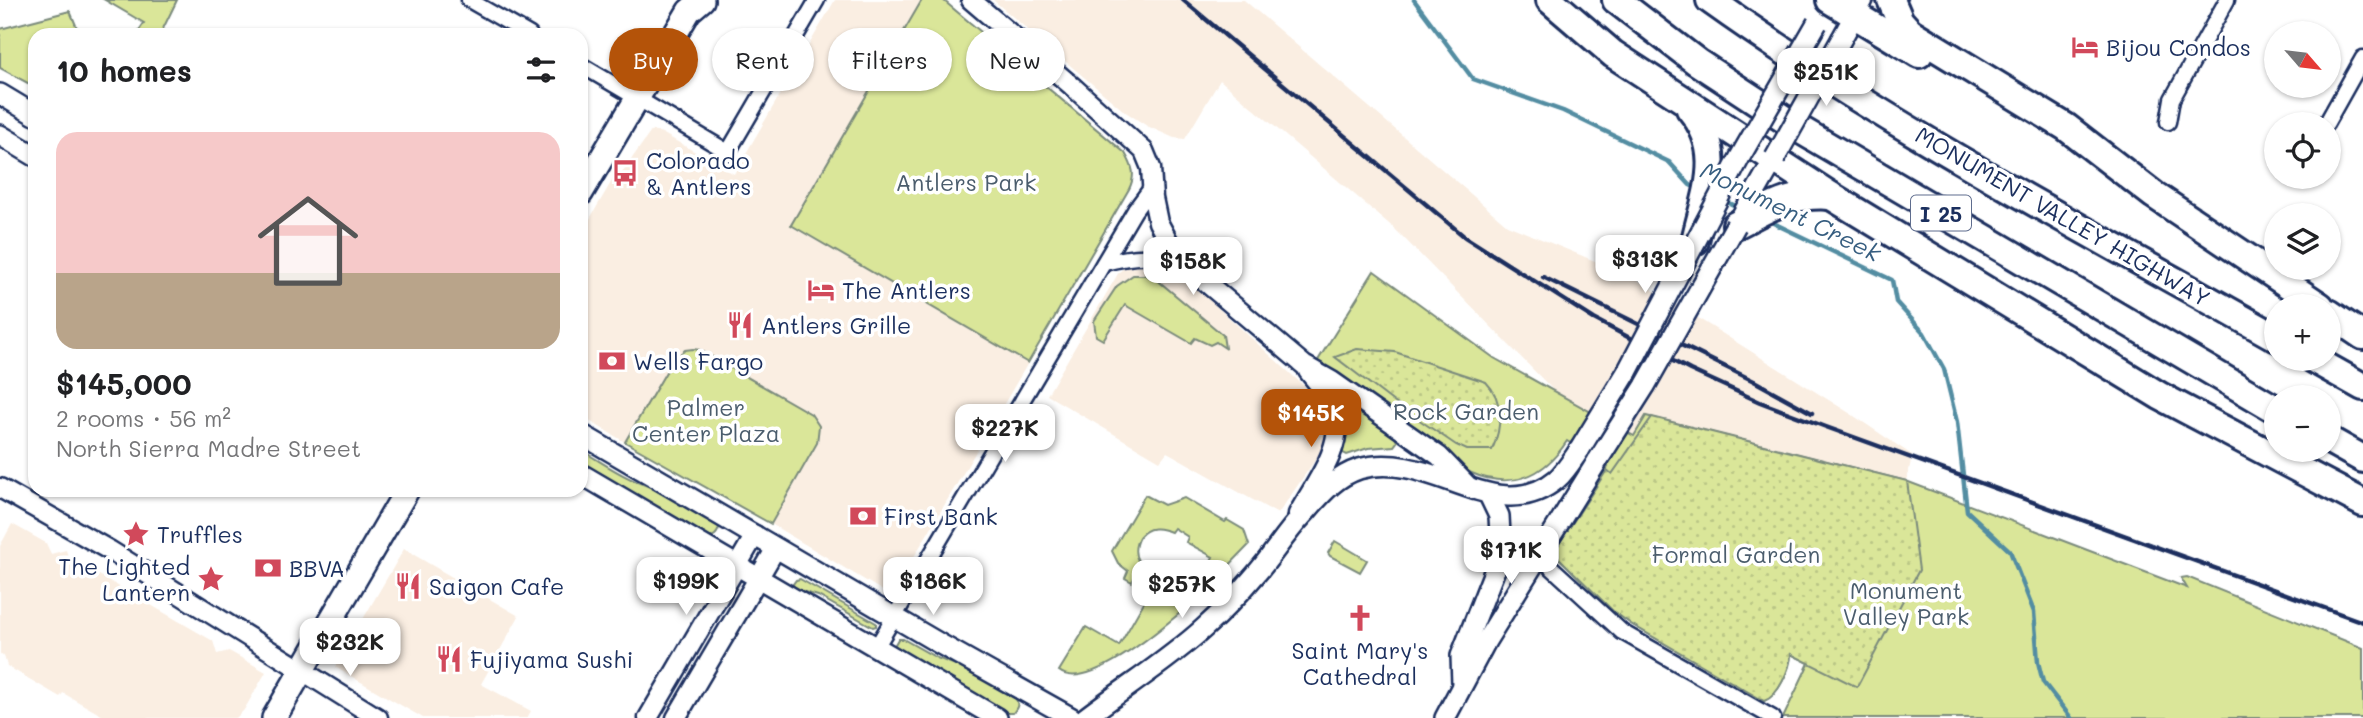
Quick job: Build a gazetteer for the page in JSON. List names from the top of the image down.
{
  "streets": {
    "highway": ["I 25", "MONUMENT VALLEY HIGHWAY"]
  },
  "water": ["Monument Creek"],
  "parks": [
    "Antlers Park",
    "Palmer Center Plaza",
    "Rock Garden",
    "Formal Garden",
    "Monument Valley Park"
  ],
  "places": {
    "hotel": ["Bijou Condos", "The Antlers"],
    "bus stop": ["Colorado & Antlers"],
    "restaurant": ["Antlers Grille", "Saigon Cafe", "Fujiyama Sushi"],
    "bank": ["Wells Fargo", "First Bank", "BBVA"],
    "place": ["Truffles", "The Lighted Lantern"],
    "church": ["Saint Mary's Cathedral"]
  },
  "north": "bottom right",
  "page": {
    "map_buttons": ["+", "−"],
    "chip": [
      "Buy",
      "Rent",
      "Filters",
      "New"
    ],
    "heading": "10 homes",
    "price": [
      "$251K",
      "$313K",
      "$158K",
      "$145K",
      "$227K",
      "$171K",
      "$199K",
      "$186K",
      "$257K",
      "$232K"
    ],
    "list": [
      {
        "name": "$145,000",
        "note": "2 rooms · 56 m² · North Sierra Madre Street"
      }
    ]
  }
}
